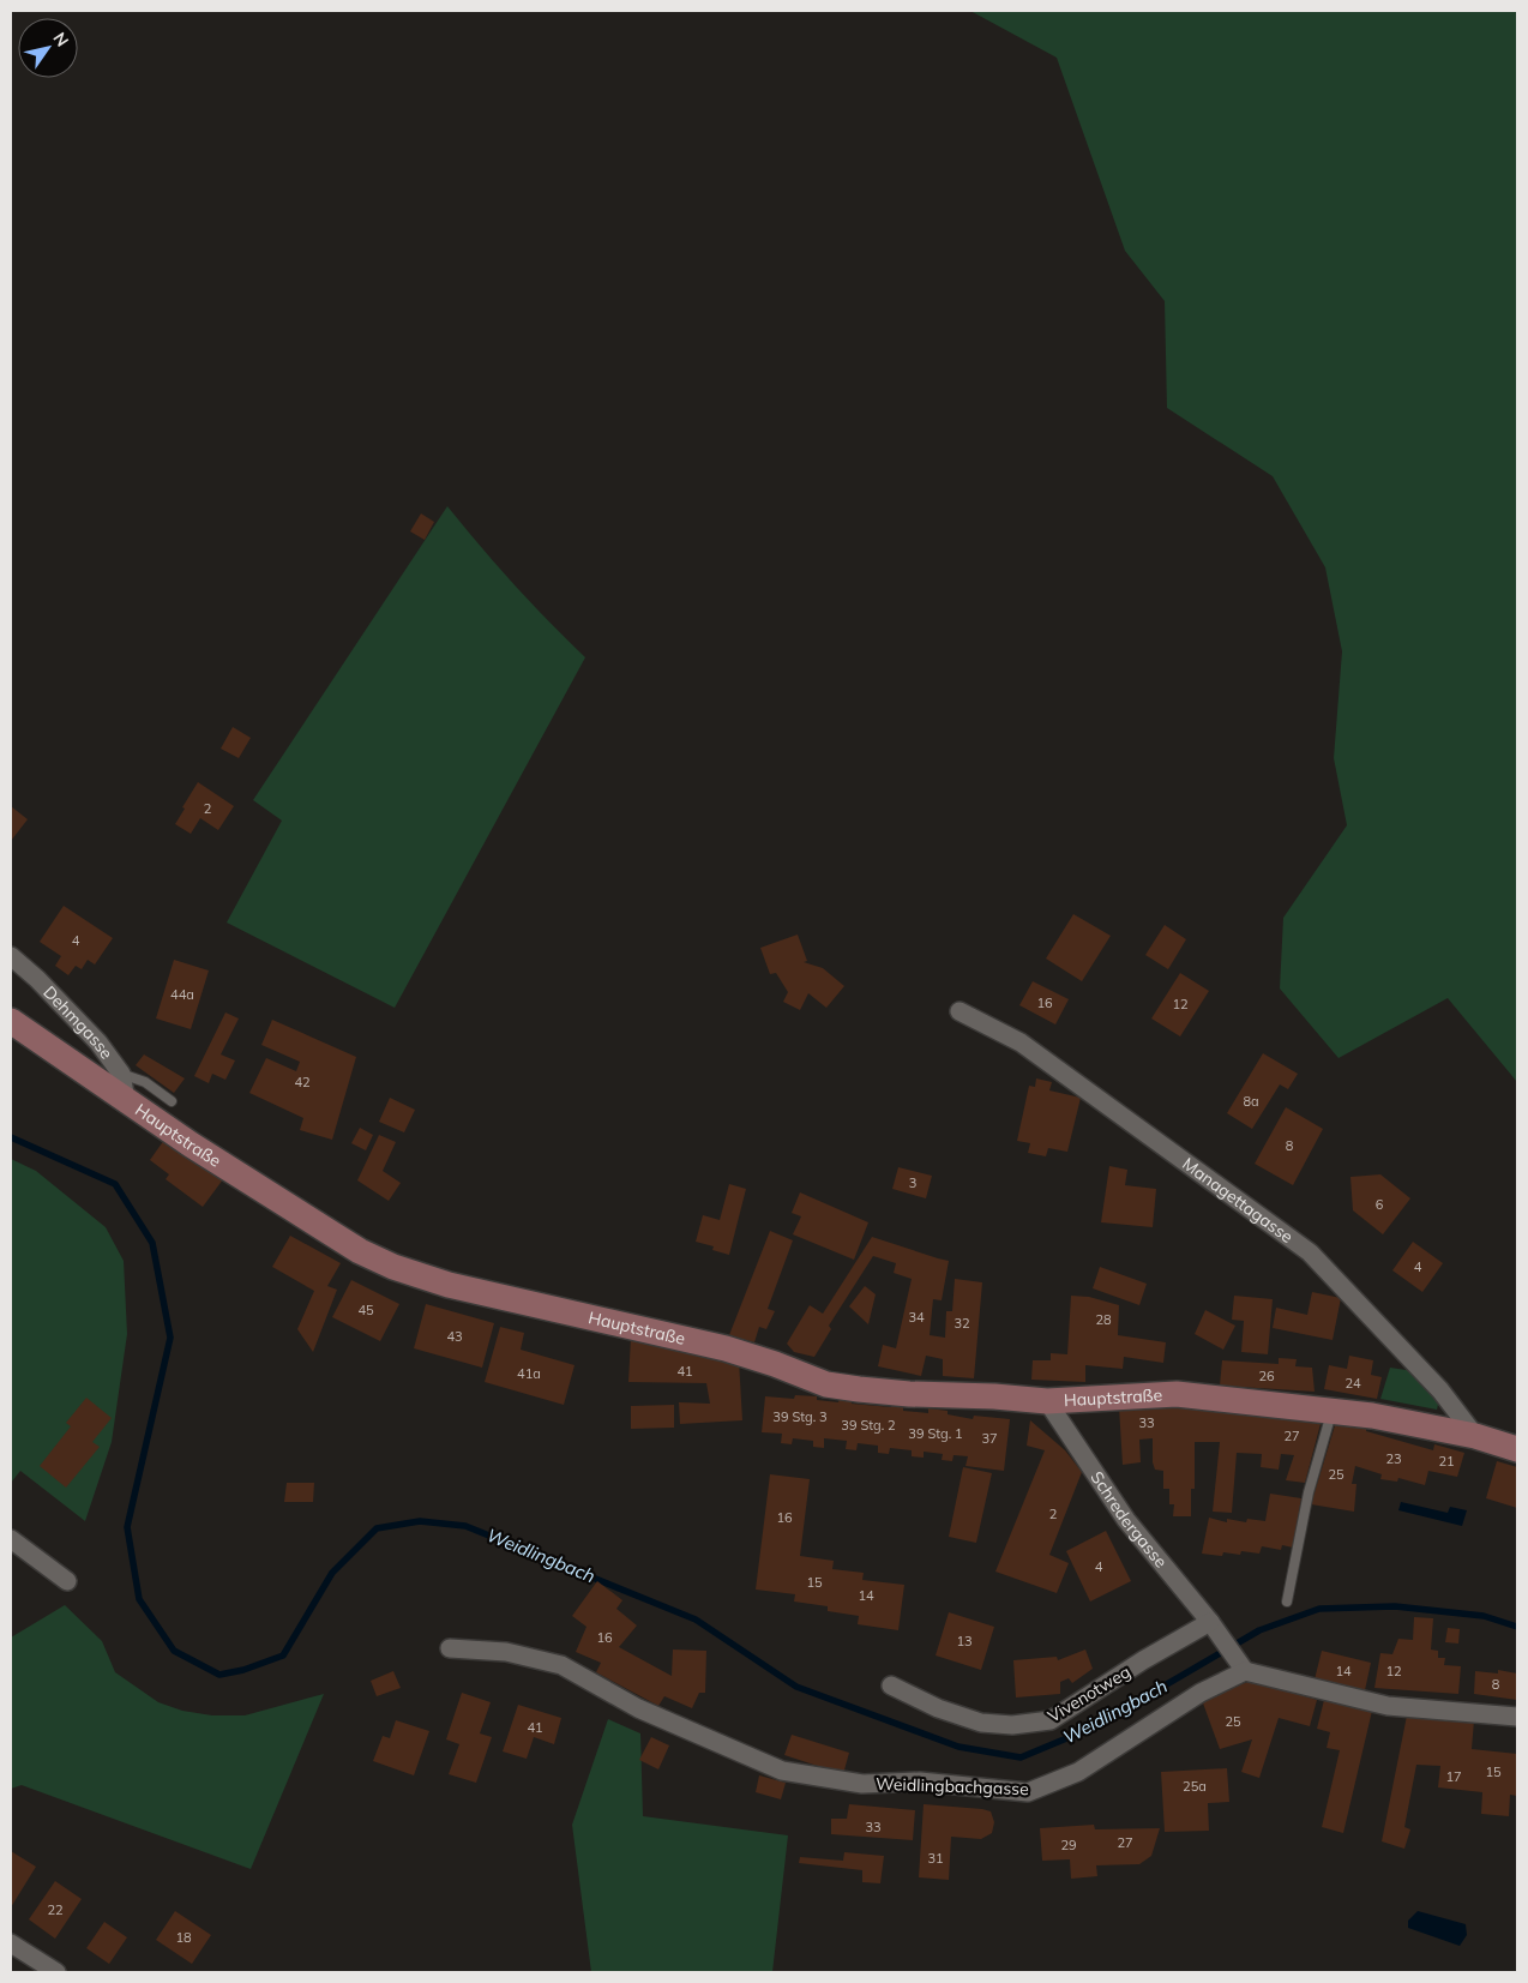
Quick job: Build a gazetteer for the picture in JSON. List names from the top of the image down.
{
  "streets": {
    "main road": ["Hauptstraße"],
    "street": [
      "Dehmgasse",
      "Managettagasse",
      "Schredergasse",
      "Vivenotweg",
      "Weidlingbachgasse"
    ]
  },
  "crossings": [
    ["Dehmgasse", "Hauptstraße"],
    ["Hauptstraße", "Managettagasse"],
    ["Hauptstraße", "Schredergasse"],
    ["Schredergasse", "Vivenotweg"],
    ["Schredergasse", "Weidlingbachgasse"]
  ],
  "water": ["Weidlingbach"],
  "house_numbers": [
    "2",
    "4",
    "44a",
    "16",
    "12",
    "42",
    "8a",
    "8",
    "3",
    "6",
    "4",
    "45",
    "34",
    "28",
    "32",
    "43",
    "41",
    "41a",
    "26",
    "24",
    "39 Stg. 3",
    "33",
    "39 Stg. 2",
    "39 Stg. 1",
    "27",
    "37",
    "23",
    "21",
    "25",
    "2",
    "16",
    "4",
    "15",
    "14",
    "16",
    "13",
    "14",
    "12",
    "8",
    "25",
    "41",
    "15",
    "17",
    "25a",
    "33",
    "27",
    "29",
    "31",
    "22",
    "18"
  ],
  "north": "top right"
}
